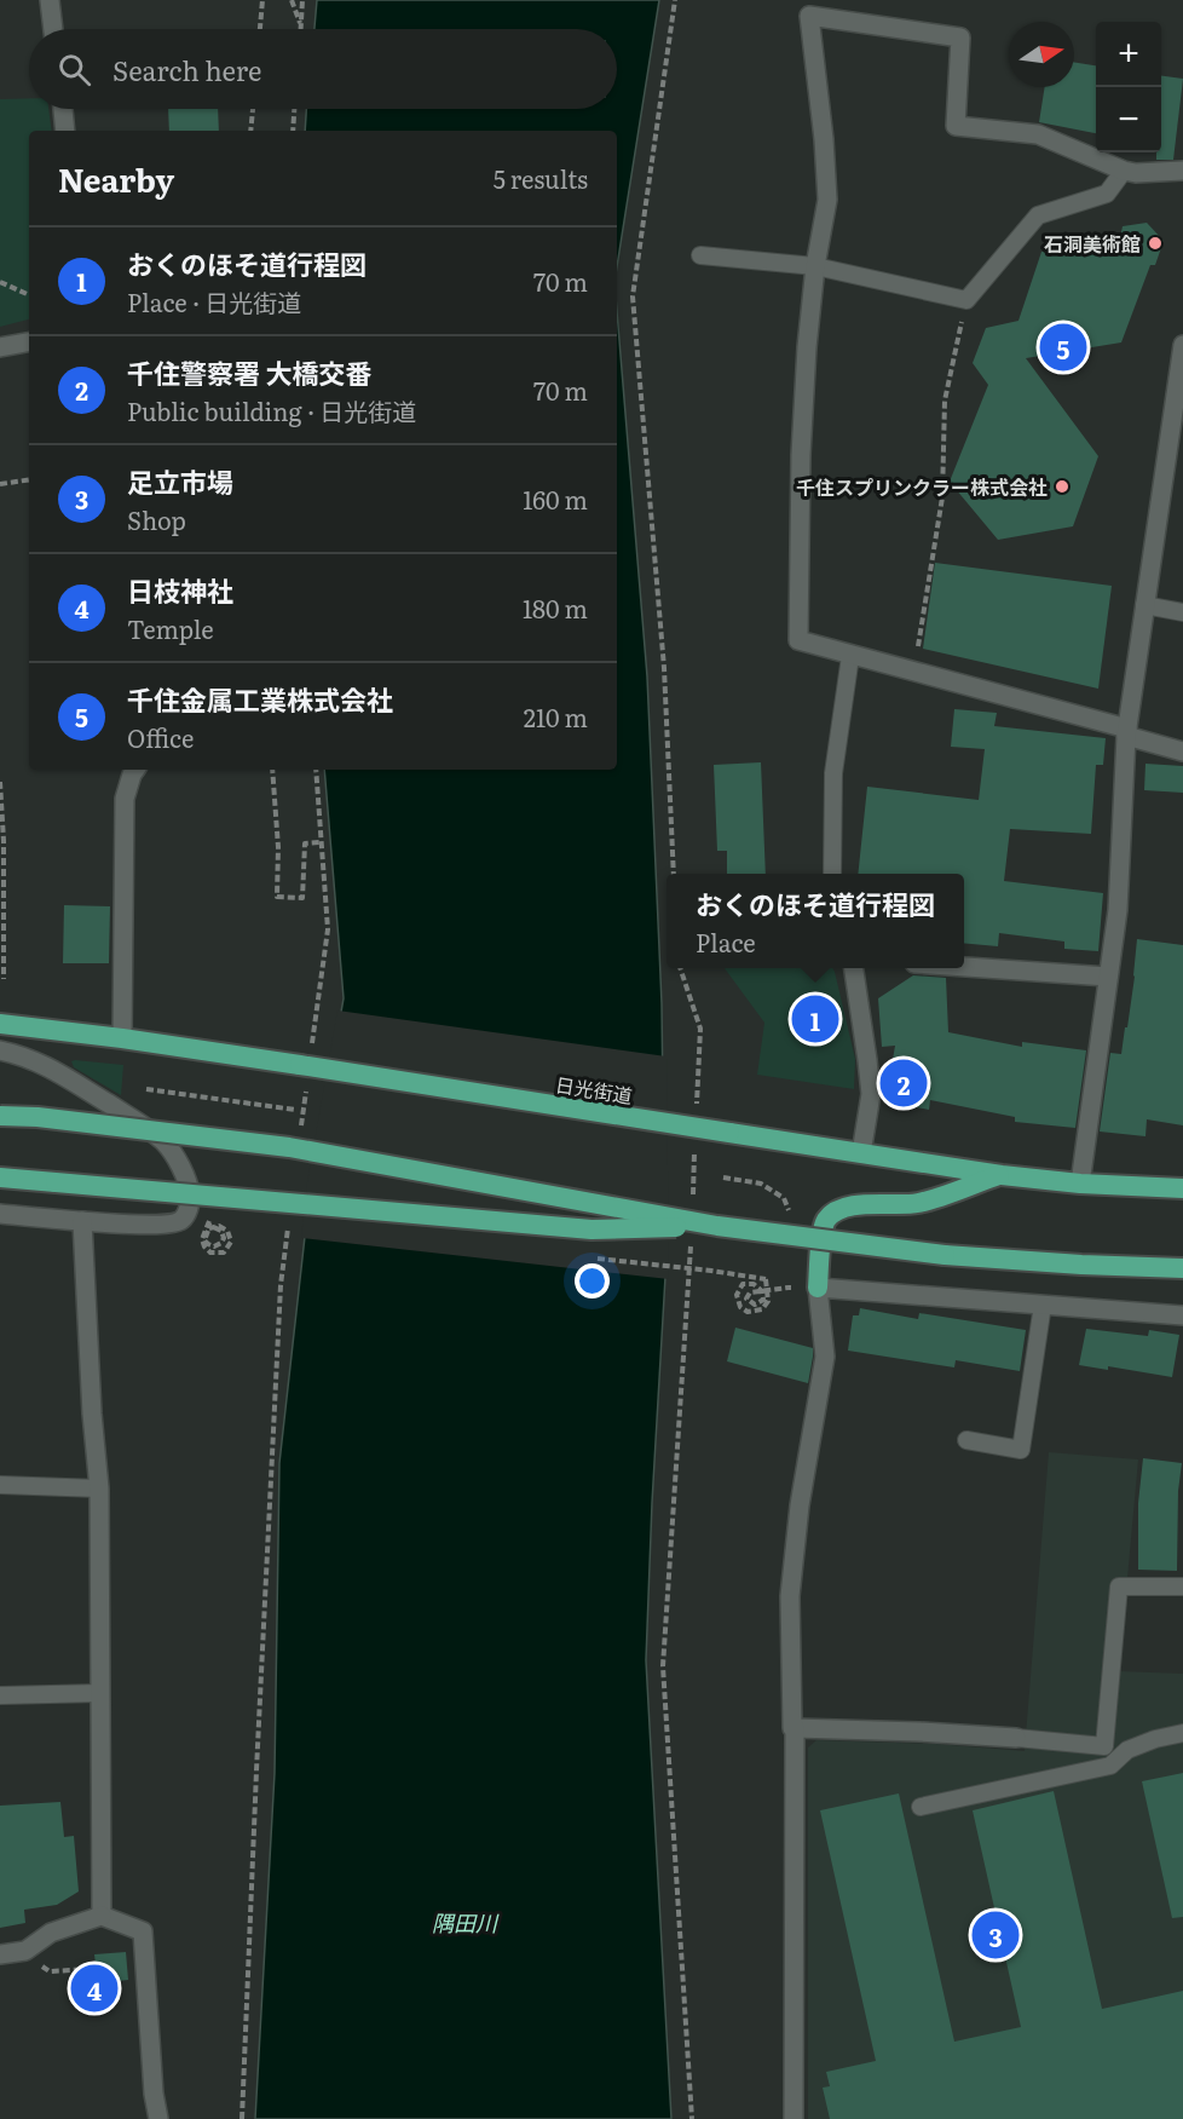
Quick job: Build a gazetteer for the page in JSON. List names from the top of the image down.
{
  "streets": {
    "highway": ["日光街道"]
  },
  "water": ["隅田川"],
  "places": ["石洞美術館", "千住スプリンクラー株式会社"],
  "north": "right",
  "page": {
    "map_buttons": ["+", "−"],
    "search": "Search here",
    "heading": ["Nearby", "5 results"],
    "list": [
      {
        "mark": "1",
        "name": "おくのほそ道行程図",
        "note": "Place · 日光街道",
        "value": "70 m"
      },
      {
        "mark": "2",
        "name": "千住警察署 大橋交番",
        "note": "Public building · 日光街道",
        "value": "70 m"
      },
      {
        "mark": "3",
        "name": "足立市場",
        "note": "Shop",
        "value": "160 m"
      },
      {
        "mark": "4",
        "name": "日枝神社",
        "note": "Temple",
        "value": "180 m"
      },
      {
        "mark": "5",
        "name": "千住金属工業株式会社",
        "note": "Office",
        "value": "210 m"
      }
    ],
    "pins": [
      "5",
      "1",
      "2",
      "3",
      "4"
    ],
    "popup": ["おくのほそ道行程図", "Place"]
  }
}
